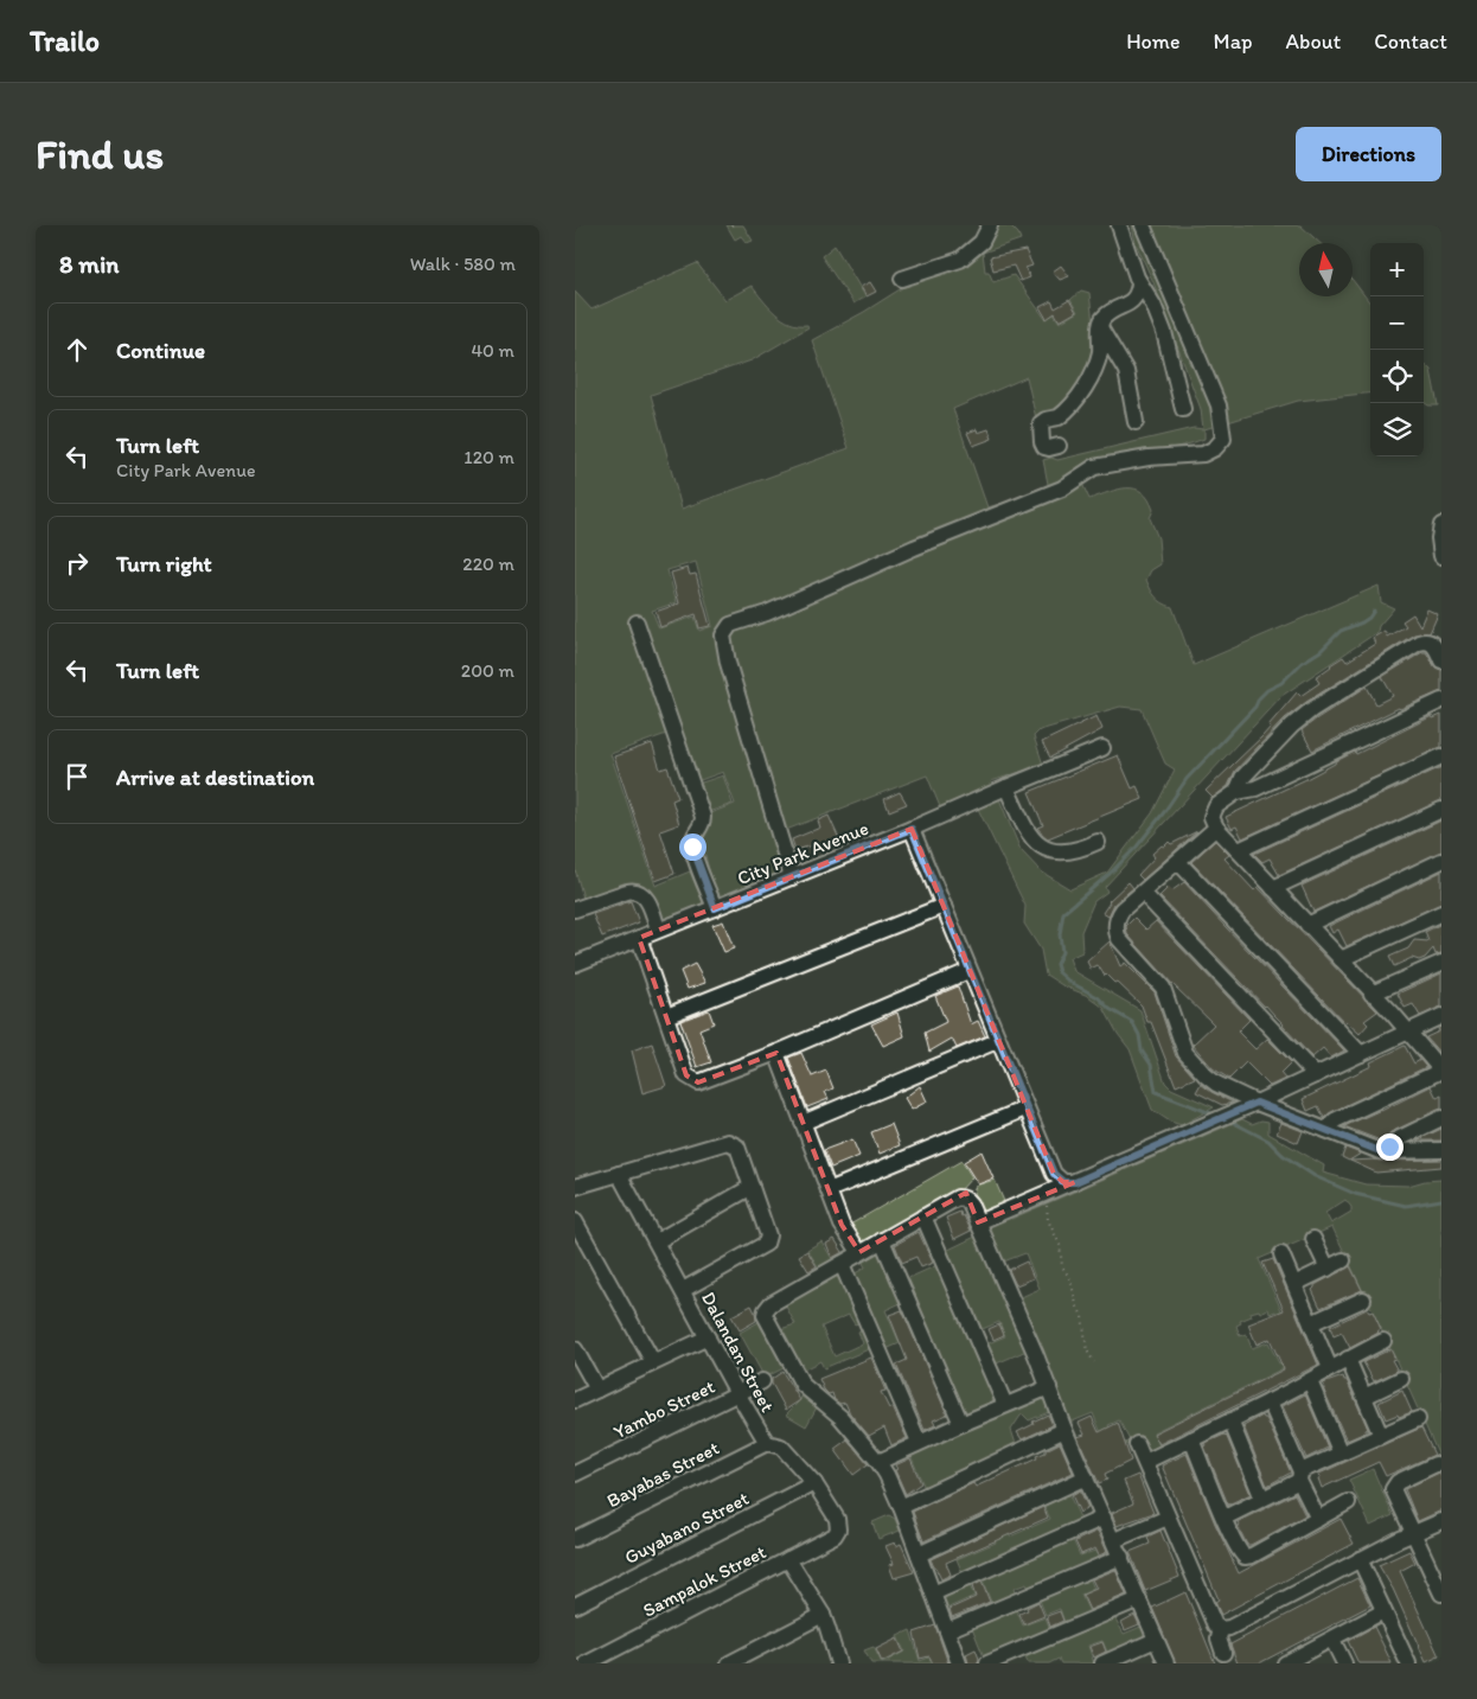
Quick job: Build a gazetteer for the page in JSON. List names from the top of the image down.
{
  "streets": {
    "street": [
      "City Park Avenue",
      "Dalandan Street",
      "Yambo Street",
      "Bayabas Street",
      "Guyabano Street",
      "Sampalok Street"
    ]
  },
  "crossings": [
    ["Dalandan Street", "Yambo Street"],
    ["Dalandan Street", "Bayabas Street"],
    ["Dalandan Street", "Guyabano Street"],
    ["Dalandan Street", "Sampalok Street"]
  ],
  "north": "top",
  "page": {
    "header": "Trailo",
    "nav": [
      "Home",
      "Map",
      "About",
      "Contact"
    ],
    "buttons": "Directions",
    "title": "Find us",
    "heading": ["8 min", "Walk · 580 m"],
    "map_buttons": ["+", "−"],
    "list": [
      ["Continue", "40 m"],
      ["Turn left", "City Park Avenue", "120 m"],
      ["Turn right", "220 m"],
      ["Turn left", "200 m"],
      "Arrive at destination"
    ]
  }
}
